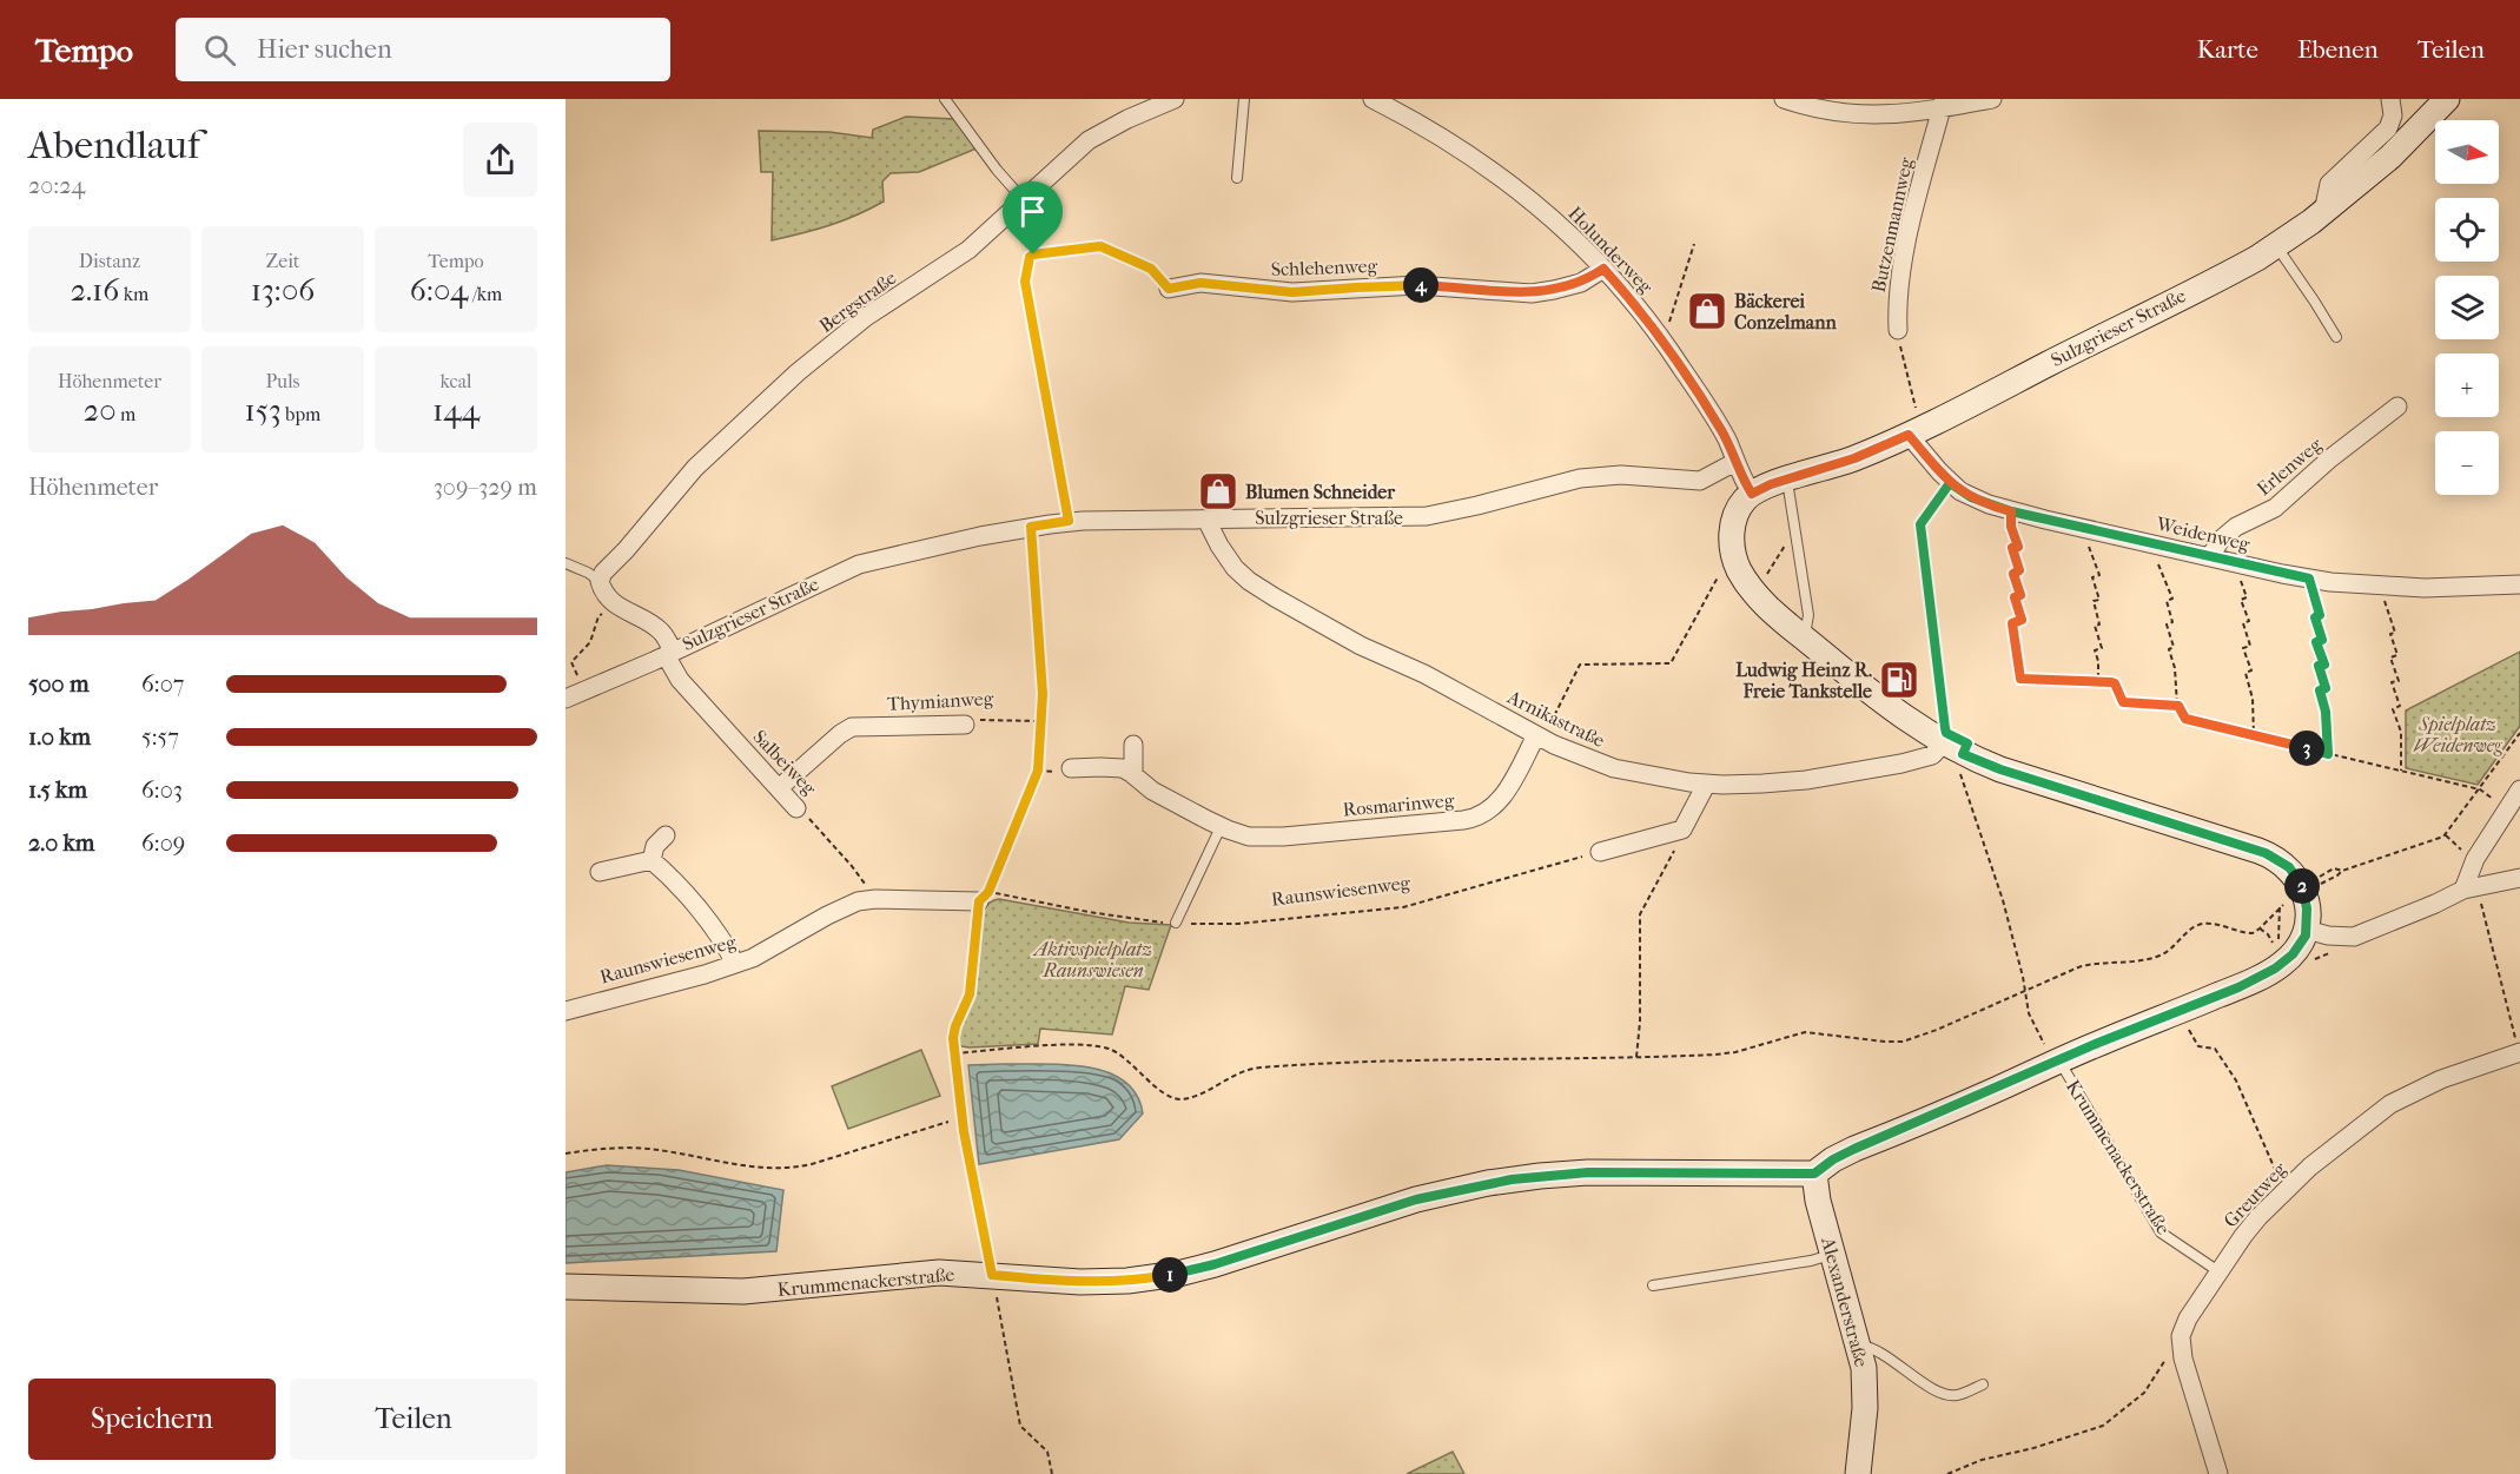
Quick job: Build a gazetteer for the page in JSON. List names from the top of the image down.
{
  "streets": {
    "main road": ["Sulzgrieser Straße", "Krummenackerstraße", "Alexanderstraße"],
    "street": [
      "Butzenmannweg",
      "Holunderweg",
      "Schlehenweg",
      "Bergstraße",
      "Erlenweg",
      "Weidenweg",
      "Thymianweg",
      "Arnikastraße",
      "Salbeiweg",
      "Rosmarinweg",
      "Raunswiesenweg",
      "Greutweg"
    ]
  },
  "crossings": [
    ["Holunderweg", "Schlehenweg"],
    ["Holunderweg", "Sulzgrieser Straße"],
    ["Sulzgrieser Straße", "Weidenweg"],
    ["Sulzgrieser Straße", "Arnikastraße"],
    ["Sulzgrieser Straße", "Salbeiweg"],
    ["Erlenweg", "Weidenweg"],
    ["Thymianweg", "Salbeiweg"],
    ["Arnikastraße", "Rosmarinweg"],
    ["Salbeiweg", "Raunswiesenweg"],
    ["Krummenackerstraße", "Greutweg"],
    ["Krummenackerstraße", "Alexanderstraße"]
  ],
  "parks": ["Spielplatz Weidenweg", "Aktivspielplatz Raunswiesen"],
  "places": {
    "shop": ["Bäckerei Conzelmann", "Blumen Schneider"],
    "fuel station": ["Ludwig Heinz R. Freie Tankstelle"]
  },
  "north": "right",
  "page": {
    "header": "Tempo",
    "search": "Hier suchen",
    "nav": ["Karte", "Ebenen", "Teilen"],
    "heading": ["Abendlauf", "20:24"],
    "map_buttons": ["+", "−"],
    "stats": [
      ["Distanz", "2.16 km"],
      ["Zeit", "13:06"],
      ["Tempo", "6:04 /km"],
      ["Höhenmeter", "20 m"],
      ["Puls", "153 bpm"],
      ["kcal", "144"]
    ],
    "pins": [
      "4",
      "3",
      "2",
      "1"
    ],
    "chart": ["Höhenmeter", "309–329 m"],
    "list": [
      {
        "name": "500 m",
        "note": "6:07"
      },
      {
        "name": "1.0 km",
        "note": "5:57"
      },
      {
        "name": "1.5 km",
        "note": "6:03"
      },
      {
        "name": "2.0 km",
        "note": "6:09"
      }
    ],
    "buttons": ["Speichern", "Teilen"]
  }
}
